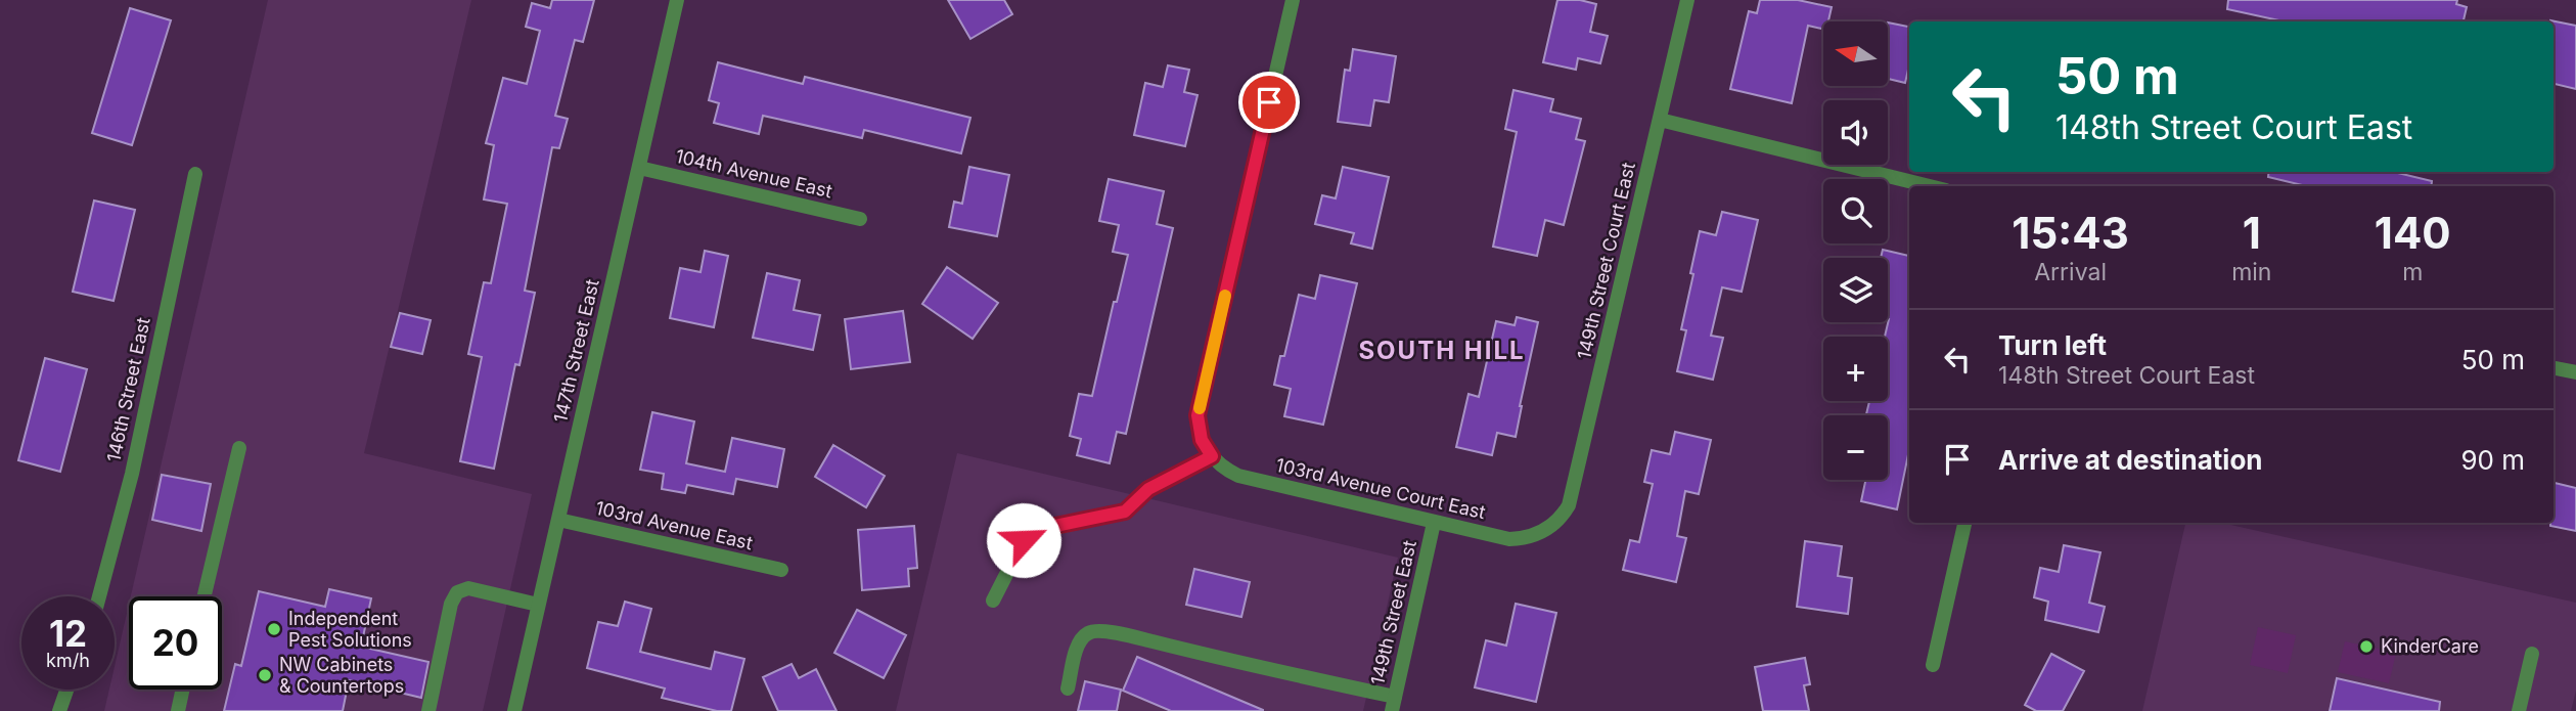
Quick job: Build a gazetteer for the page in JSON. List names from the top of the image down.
{
  "streets": {
    "street": [
      "104th Avenue East",
      "149th Street Court East",
      "147th Street East",
      "146th Street East",
      "103rd Avenue Court East",
      "103rd Avenue East",
      "149th Street East"
    ]
  },
  "crossings": [
    ["104th Avenue East", "147th Street East"],
    ["149th Street Court East", "103rd Avenue Court East"],
    ["147th Street East", "103rd Avenue East"],
    ["103rd Avenue Court East", "149th Street East"]
  ],
  "districts": ["SOUTH HILL"],
  "places": ["Independent Pest Solutions", "KinderCare", "NW Cabinets & Countertops"],
  "north": "left",
  "page": {
    "map_buttons": ["+", "−"],
    "turn": ["50 m", "148th Street Court East"],
    "eta": [
      "15:43",
      "Arrival",
      "1",
      "min",
      "140",
      "m"
    ],
    "list": [
      {
        "name": "Turn left",
        "note": "148th Street Court East",
        "value": "50 m"
      },
      {
        "name": "Arrive at destination",
        "value": "90 m"
      }
    ],
    "speed": "12 km/h",
    "limit": "20"
  }
}
